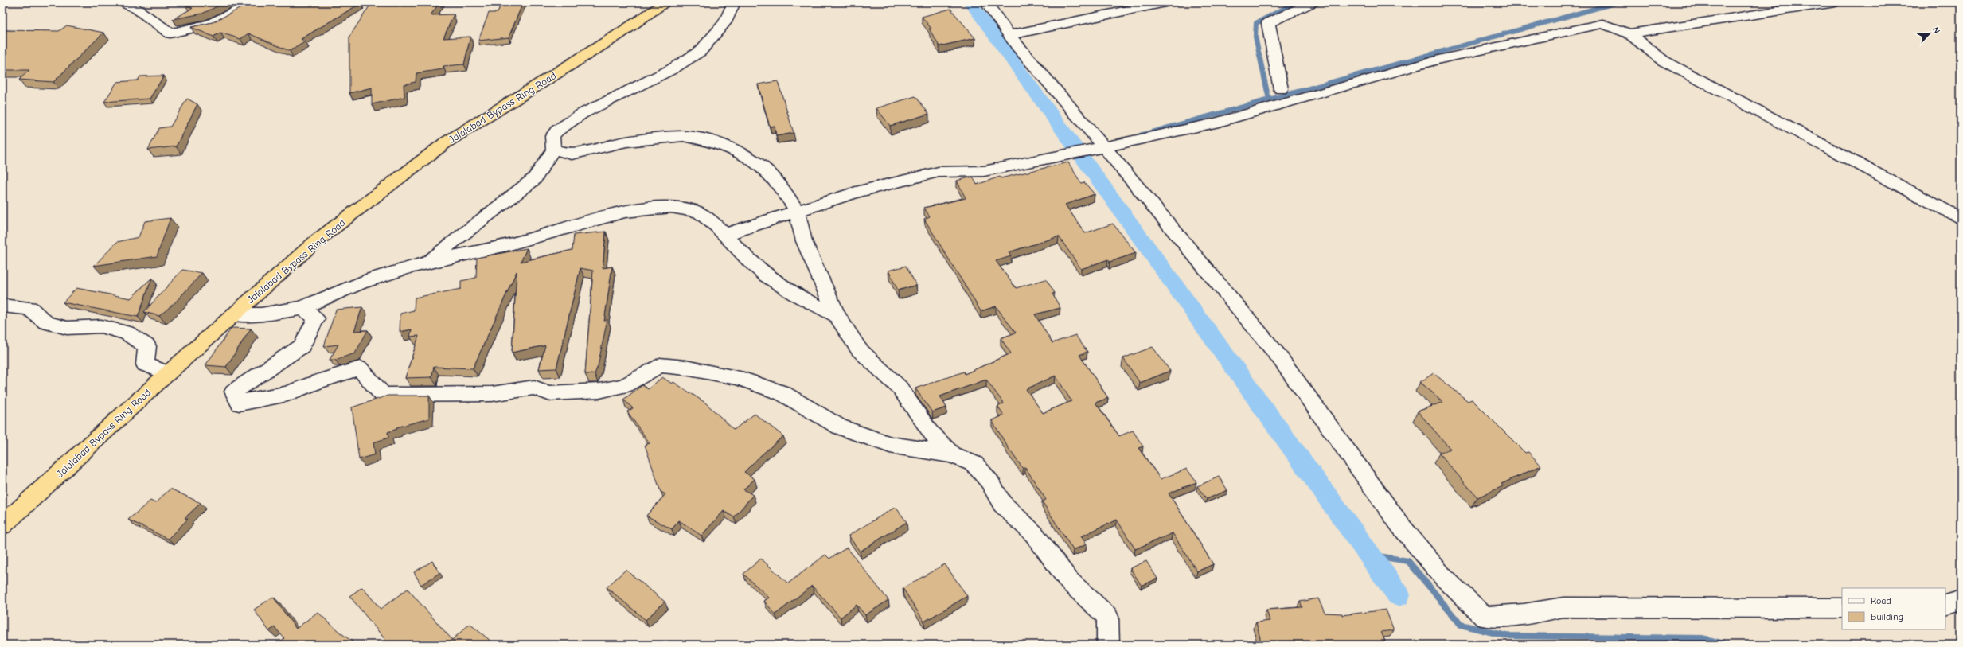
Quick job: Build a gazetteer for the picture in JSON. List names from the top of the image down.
{
  "streets": {
    "highway": ["Jalalabad Bypass Ring Road"]
  },
  "legend": ["Road", "Building"],
  "north": "top right"
}
